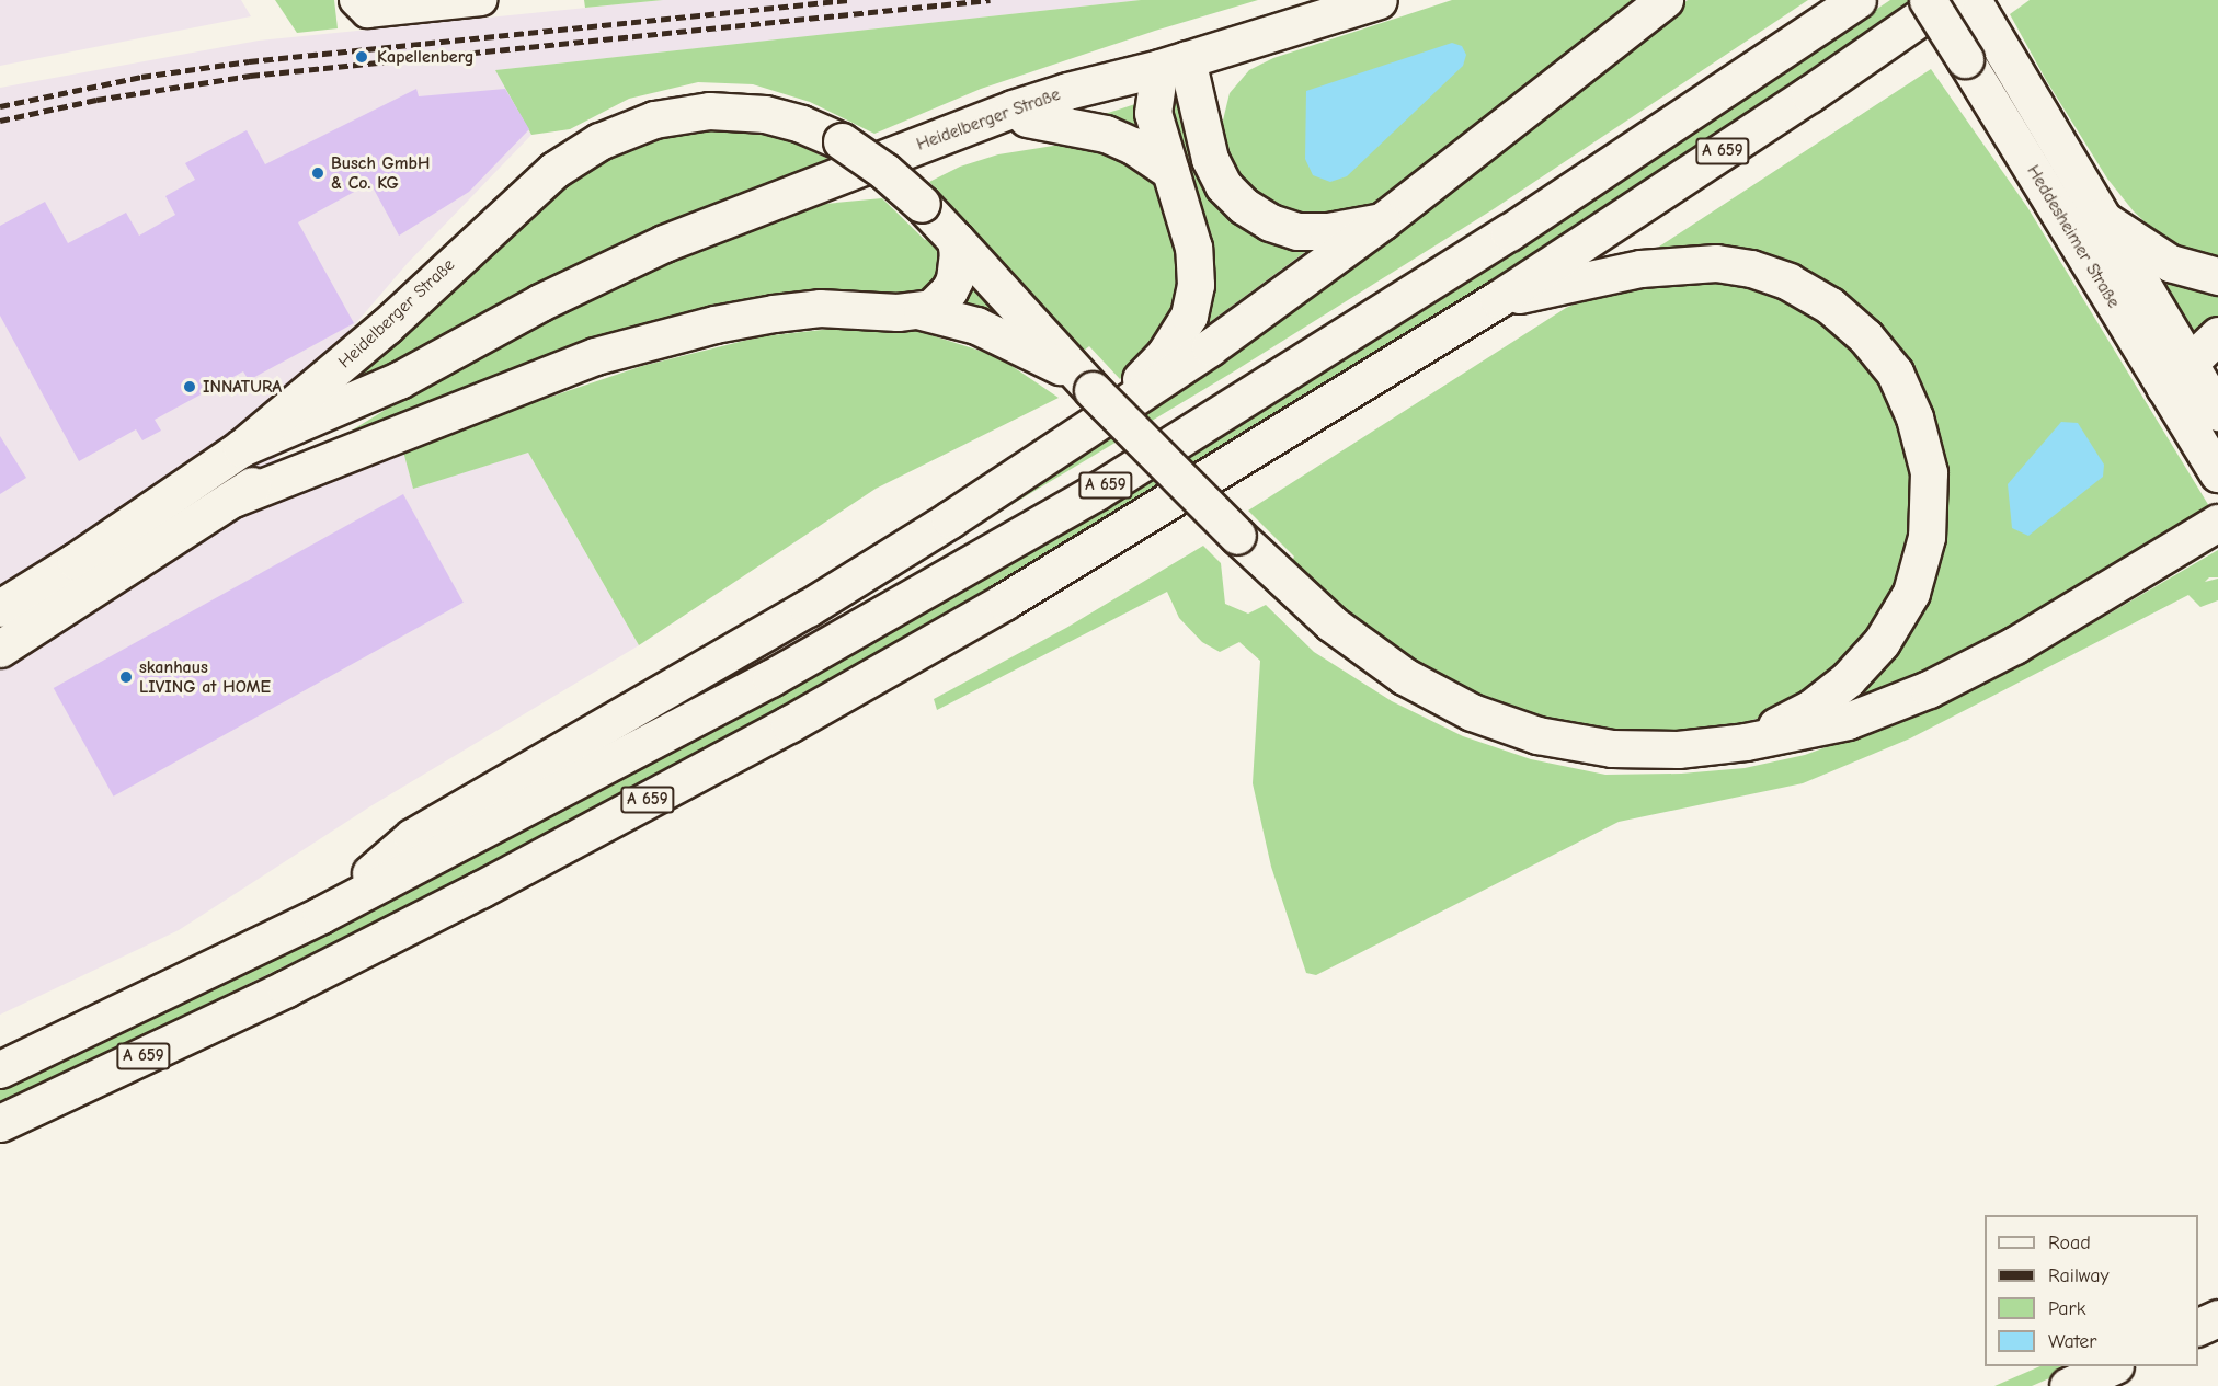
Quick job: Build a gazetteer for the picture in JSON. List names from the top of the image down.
{
  "streets": {
    "main road": ["Heidelberger Straße", "A 659", "Heddesheimer Straße"]
  },
  "places": [
    "Kapellenberg",
    "Busch GmbH & Co. KG",
    "INNATURA",
    "skanhaus LIVING at HOME"
  ],
  "legend": [
    "Road",
    "Railway",
    "Park",
    "Water"
  ]
}
